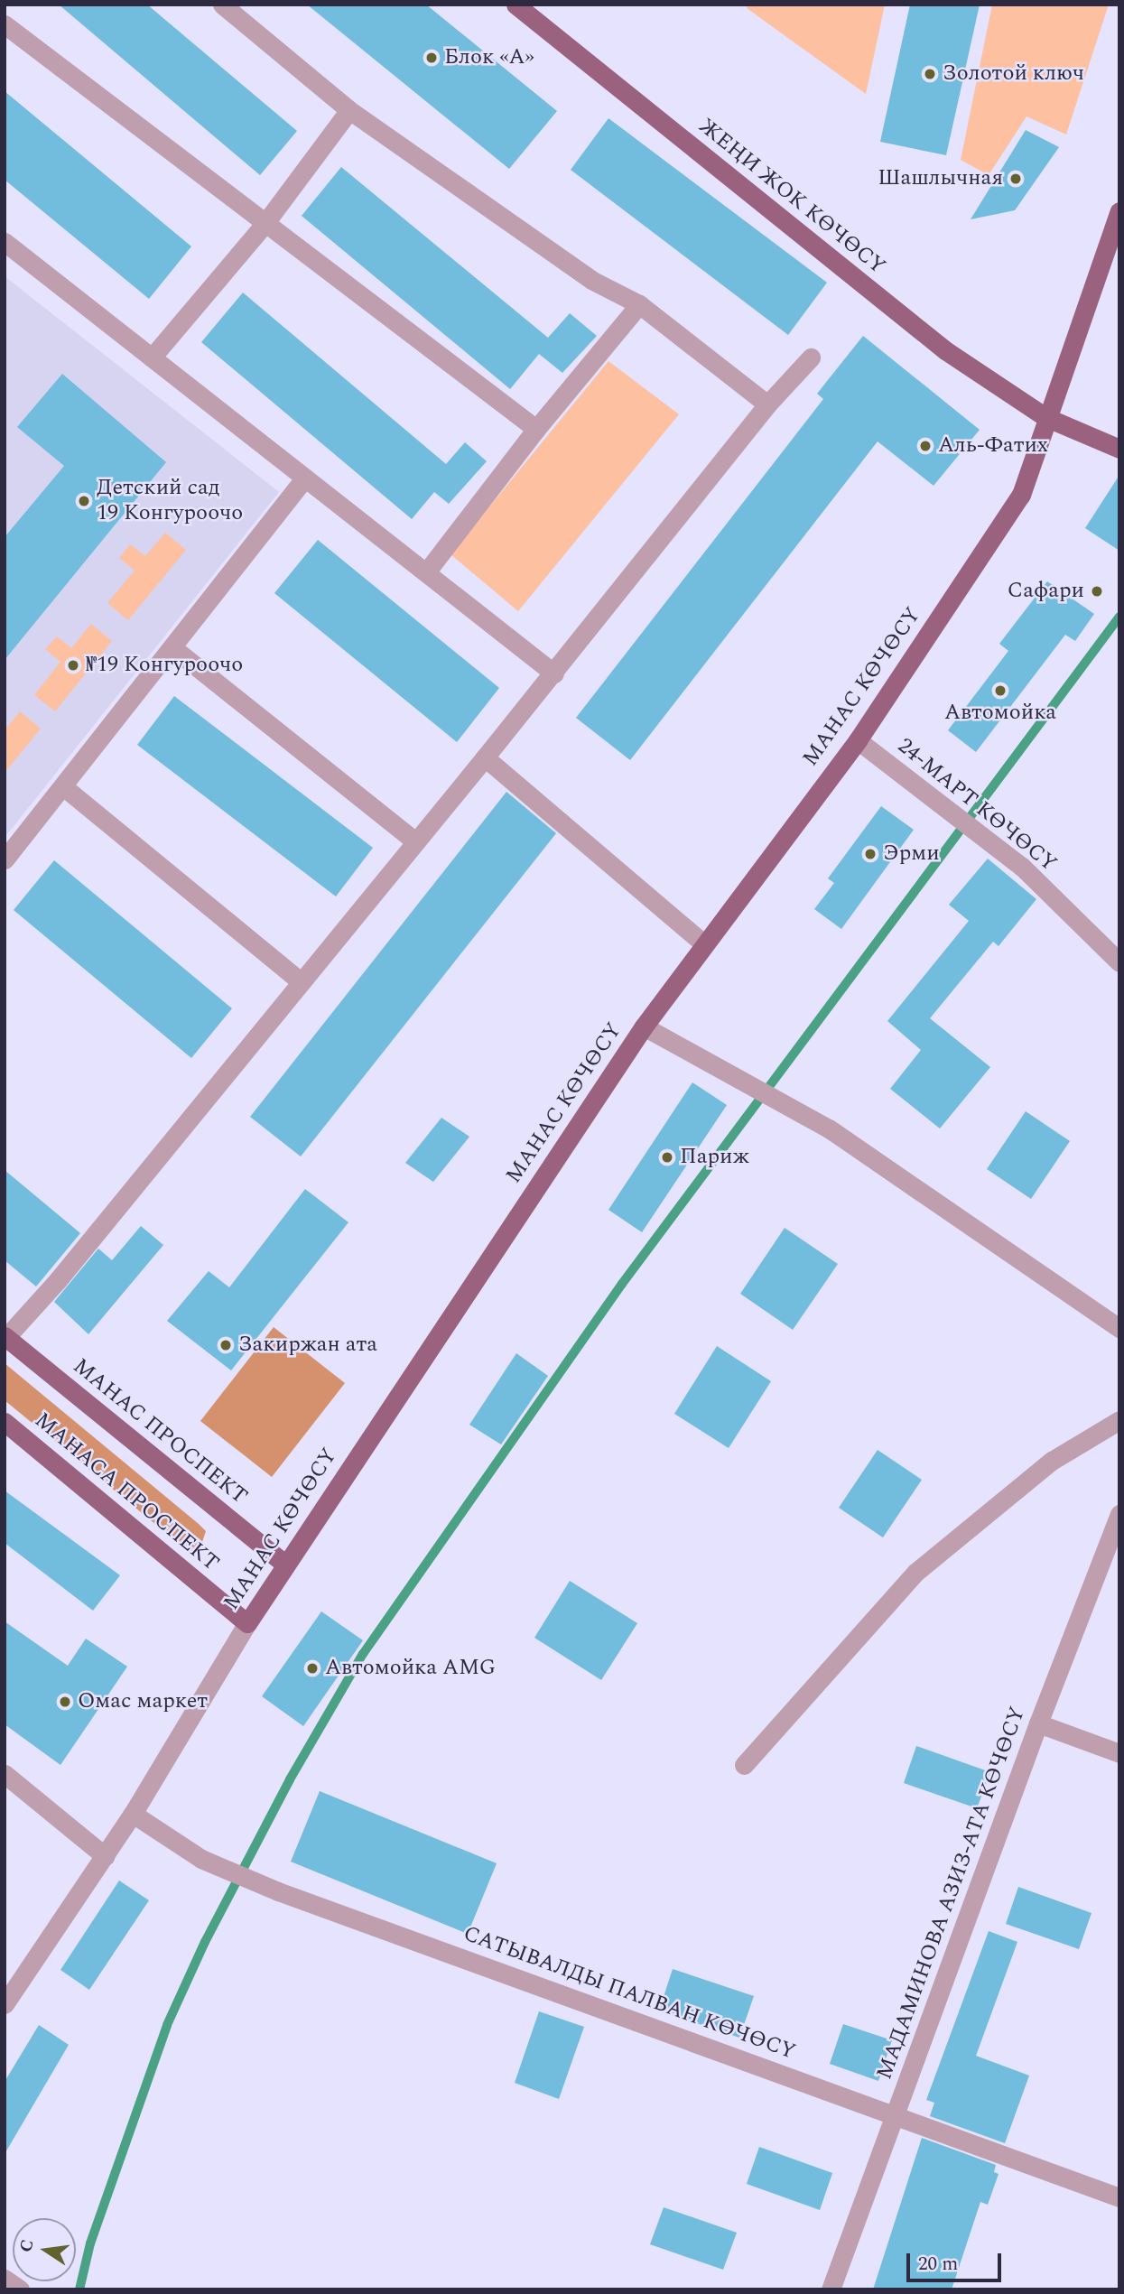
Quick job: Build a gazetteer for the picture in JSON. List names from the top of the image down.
{
  "streets": {
    "main road": [
      "ЖЕҢИ ЖОК КӨЧӨСҮ",
      "МАНАС КӨЧӨСҮ",
      "МАНАС ПРОСПЕКТ",
      "МАНАСА ПРОСПЕКТ"
    ],
    "street": ["24-МАРТ КӨЧӨСҮ", "МАДАМИНОВА АЗИЗ-АТА КӨЧӨСҮ", "САТЫВАЛДЫ ПАЛВАН КӨЧӨСҮ"]
  },
  "crossings": [
    ["ЖЕҢИ ЖОК КӨЧӨСҮ", "МАНАС КӨЧӨСҮ"],
    ["МАНАС КӨЧӨСҮ", "24-МАРТ КӨЧӨСҮ"],
    ["МАНАС КӨЧӨСҮ", "МАНАС ПРОСПЕКТ"],
    ["МАНАС КӨЧӨСҮ", "МАНАСА ПРОСПЕКТ"],
    ["МАНАС КӨЧӨСҮ", "САТЫВАЛДЫ ПАЛВАН КӨЧӨСҮ"],
    ["МАДАМИНОВА АЗИЗ-АТА КӨЧӨСҮ", "САТЫВАЛДЫ ПАЛВАН КӨЧӨСҮ"]
  ],
  "places": [
    "Блок «А»",
    "Золотой ключ",
    "Шашлычная",
    "Аль-Фатих",
    "Детский сад 19 Конгуроочо",
    "Сафари",
    "№19 Конгуроочо",
    "Автомойка",
    "Эрми",
    "Париж",
    "Закиржан ата",
    "Автомойка AMG",
    "Омас маркет"
  ],
  "scale_bar": "20 m",
  "north": "left"
}
